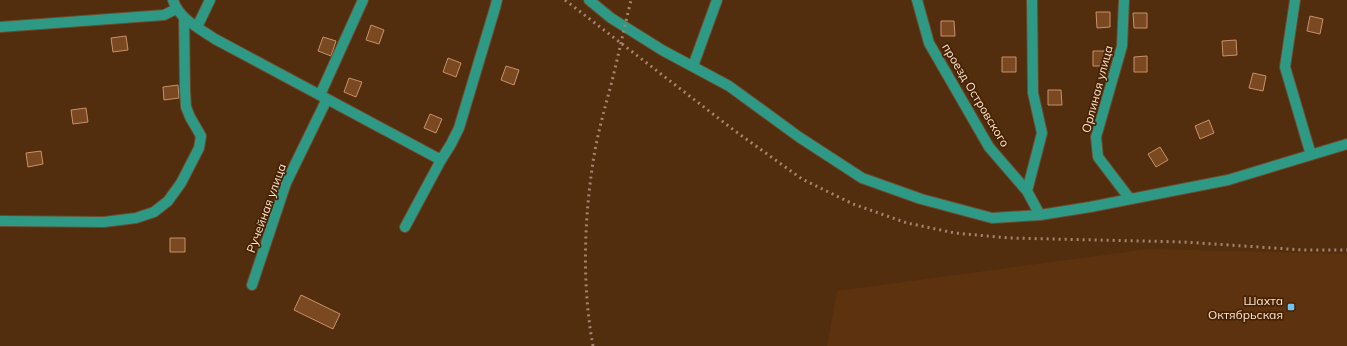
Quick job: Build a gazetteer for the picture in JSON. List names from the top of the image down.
{
  "streets": {
    "street": ["Орлиная улица", "проезд Островского", "Ручейная улица"]
  },
  "places": {
    "transit": ["Шахта Октябрьская"]
  }
}
